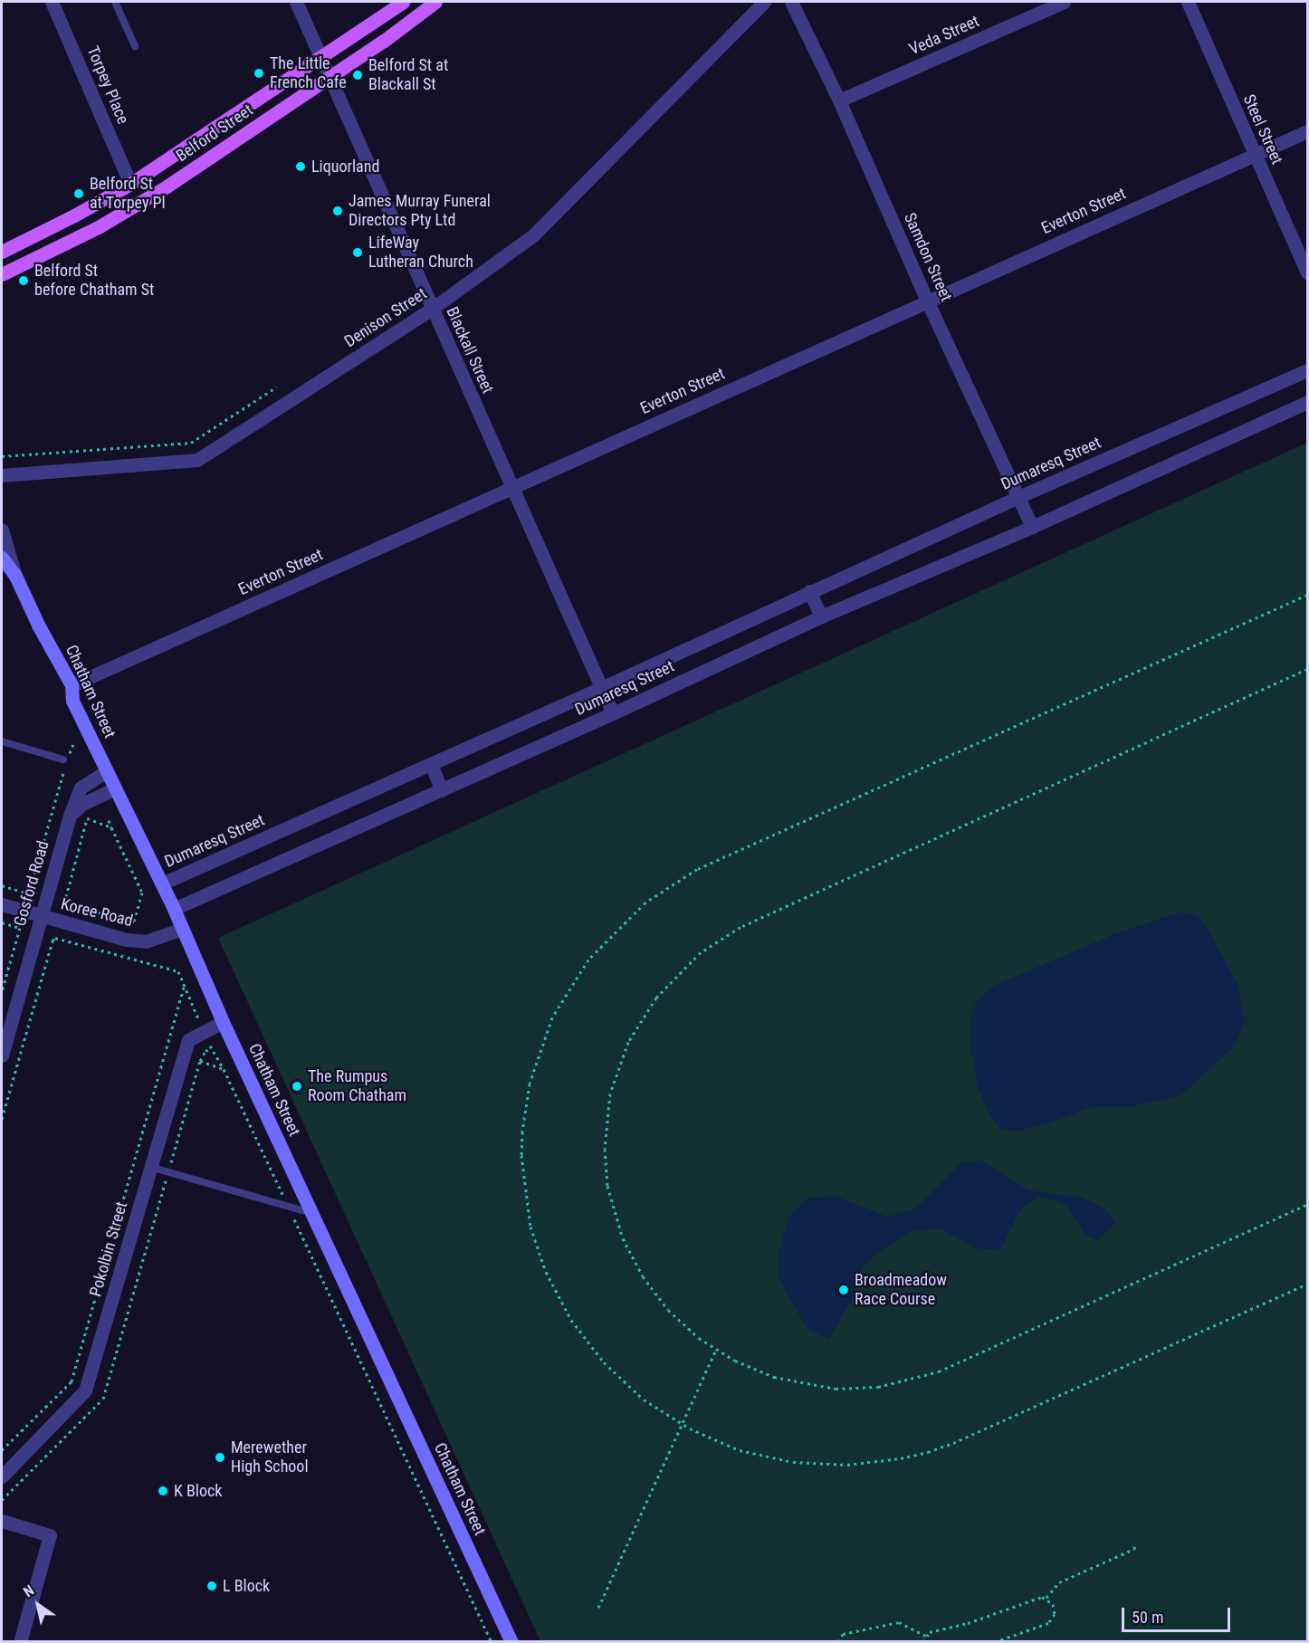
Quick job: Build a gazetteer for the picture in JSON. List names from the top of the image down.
{
  "streets": {
    "main road": ["Belford Street"],
    "street": [
      "Veda Street",
      "Torpey Place",
      "Steel Street",
      "Everton Street",
      "Samdon Street",
      "Denison Street",
      "Blackall Street",
      "Dumaresq Street",
      "Chatham Street",
      "Gosford Road",
      "Koree Road",
      "Pokolbin Street"
    ]
  },
  "crossings": [
    ["Veda Street", "Samdon Street"],
    ["Torpey Place", "Belford Street"],
    ["Steel Street", "Everton Street"],
    ["Belford Street", "Blackall Street"],
    ["Everton Street", "Samdon Street"],
    ["Everton Street", "Blackall Street"],
    ["Everton Street", "Chatham Street"],
    ["Samdon Street", "Dumaresq Street"],
    ["Denison Street", "Blackall Street"],
    ["Blackall Street", "Dumaresq Street"],
    ["Dumaresq Street", "Chatham Street"],
    ["Chatham Street", "Gosford Road"],
    ["Chatham Street", "Koree Road"],
    ["Chatham Street", "Pokolbin Street"],
    ["Gosford Road", "Koree Road"]
  ],
  "places": [
    "The Little French Cafe",
    "Belford St at Blackall St",
    "Liquorland",
    "Belford St at Torpey Pl",
    "James Murray Funeral Directors Pty Ltd",
    "LifeWay Lutheran Church",
    "Belford St before Chatham St",
    "The Rumpus Room Chatham",
    "Broadmeadow Race Course",
    "Merewether High School",
    "K Block",
    "L Block"
  ],
  "scale_bar": "50 m",
  "north": "top left"
}
